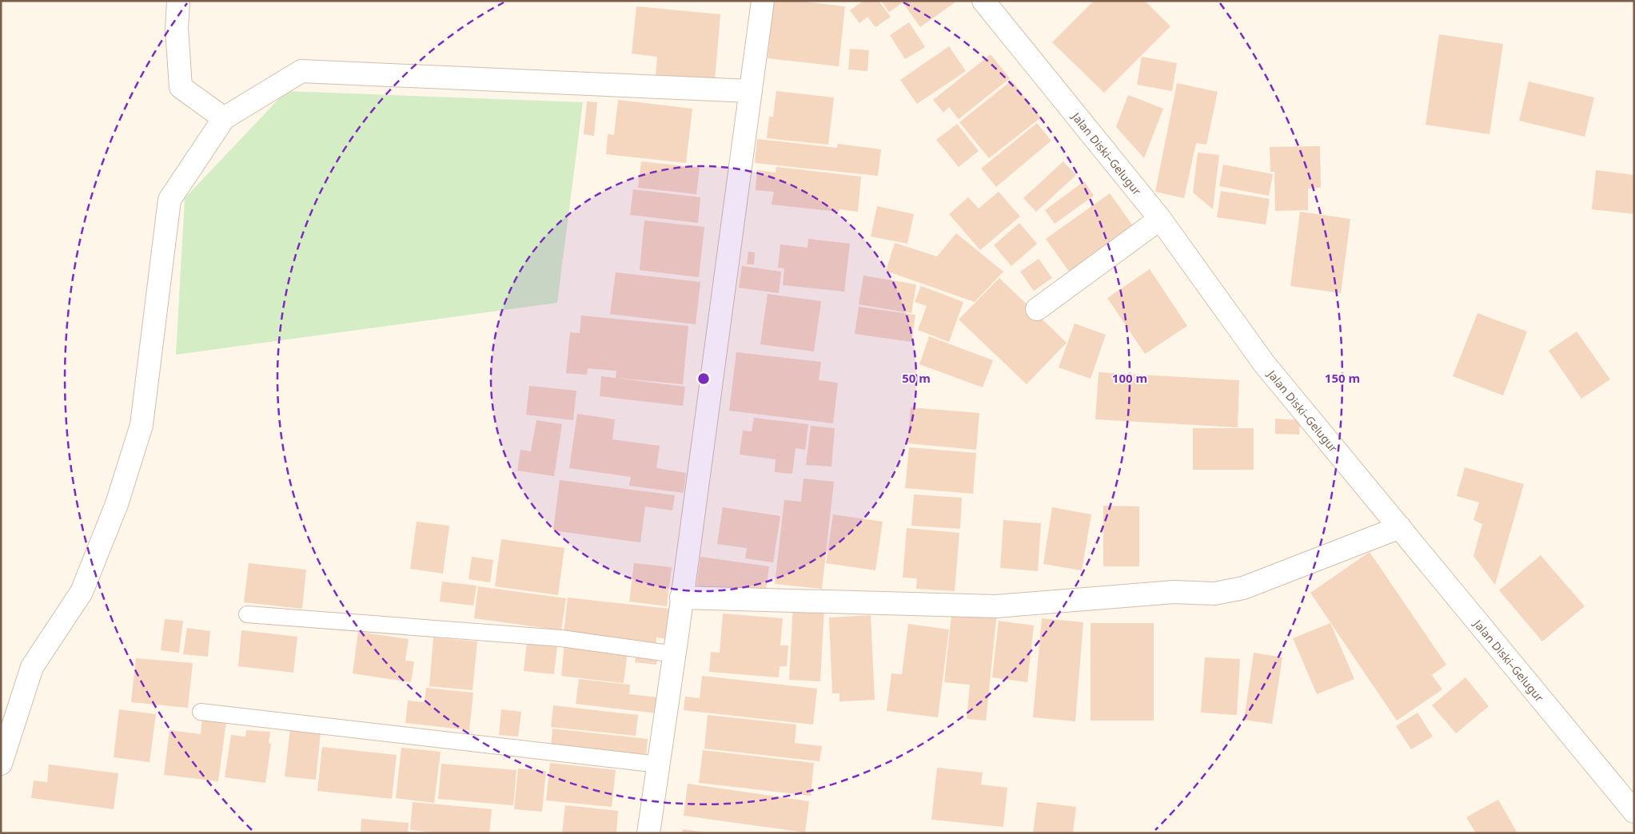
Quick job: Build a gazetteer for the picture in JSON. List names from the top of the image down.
{
  "streets": {
    "street": ["Jalan Diski–Gelugur"]
  },
  "rings": ["50 m", "100 m", "150 m"]
}
